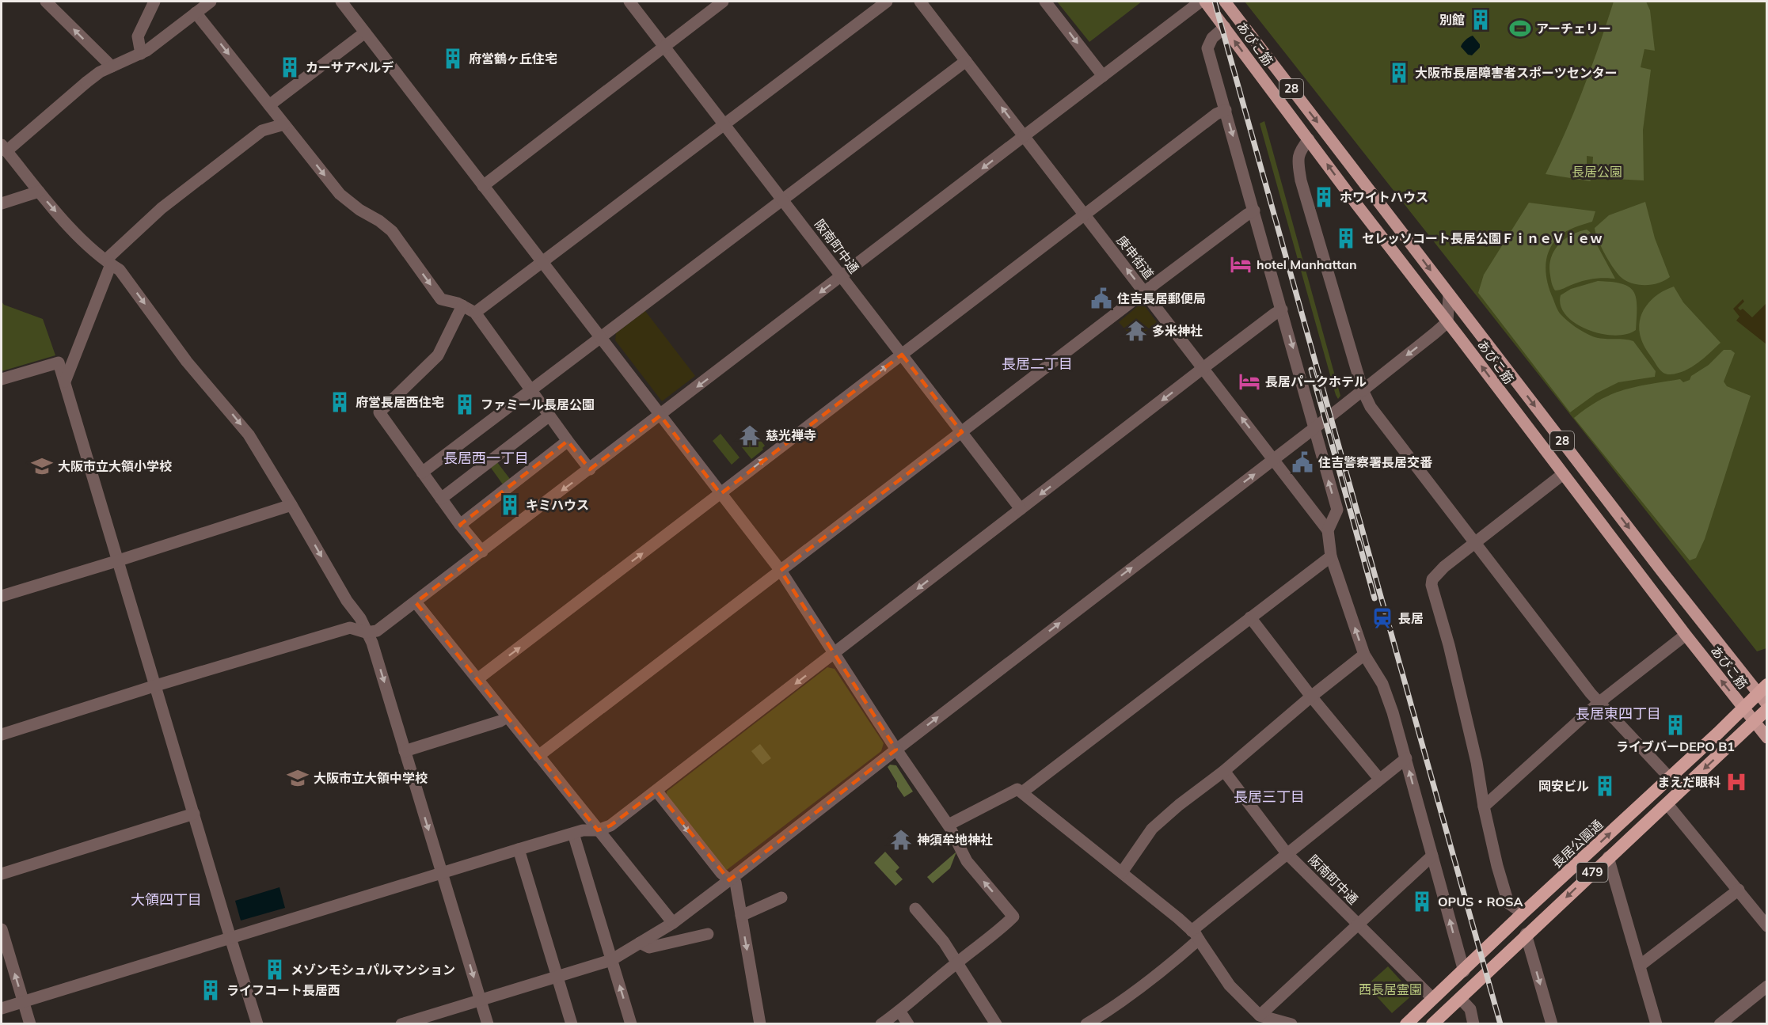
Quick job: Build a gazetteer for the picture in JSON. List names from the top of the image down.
{
  "streets": {
    "highway": ["長居公園通", "479"],
    "main road": ["あびこ筋", "28"],
    "street": ["阪南町中通", "庚申街道"]
  },
  "crossings": [
    ["あびこ筋", "長居公園通"],
    ["あびこ筋", "479"],
    ["阪南町中通", "長居公園通"]
  ],
  "districts": [
    "長居二丁目",
    "長居西一丁目",
    "長居東四丁目",
    "長居三丁目",
    "大領四丁目"
  ],
  "parks": ["長居公園", "西長居霊園"],
  "places": {
    "building": [
      "別館",
      "府営鶴ヶ丘住宅",
      "カーサアベルデ",
      "大阪市長居障害者スポーツセンター",
      "ホワイトハウス",
      "セレッソコート長居公園ＦｉｎｅＶｉｅｗ",
      "府営長居西住宅",
      "ファミール長居公園",
      "キミハウス",
      "ライブバーDEPO B1",
      "岡安ビル",
      "OPUS・ROSA",
      "メゾンモシュパルマンション",
      "ライフコート長居西"
    ],
    "sports": ["アーチェリー"],
    "hotel": ["hotel Manhattan", "長居パークホテル"],
    "public building": ["住吉長居郵便局", "住吉警察署長居交番"],
    "temple": ["多米神社", "慈光禅寺", "神須牟地神社"],
    "school or university": ["大阪市立大領小学校", "大阪市立大領中学校"],
    "station": ["長居"],
    "hospital": ["まえだ眼科"]
  }
}
